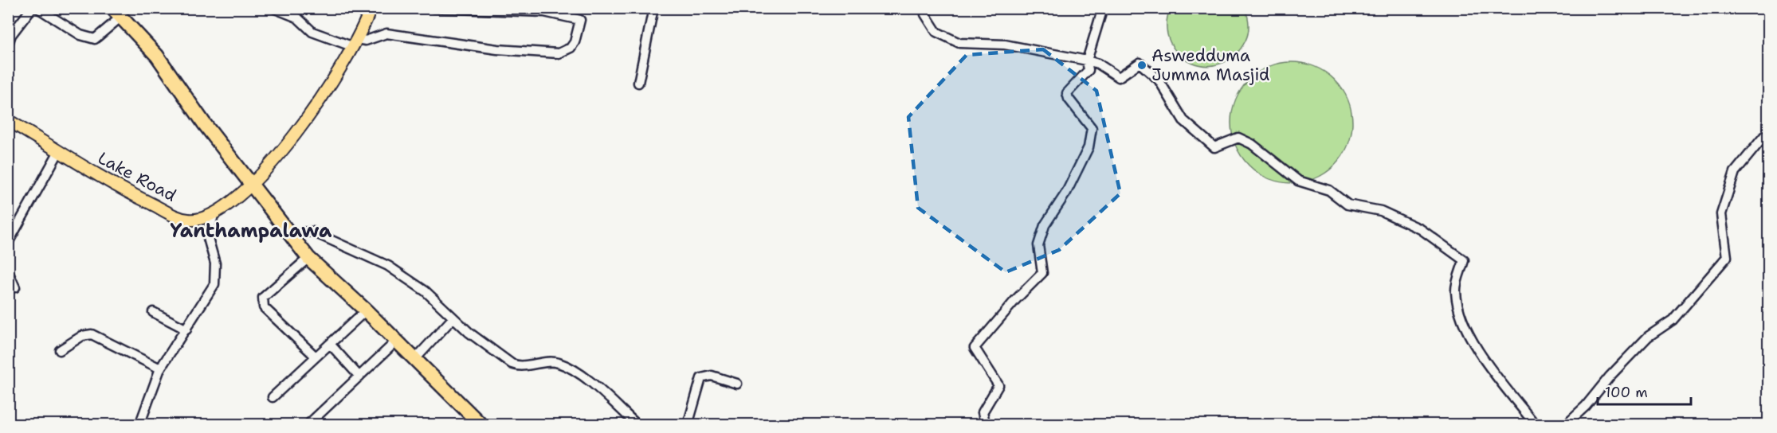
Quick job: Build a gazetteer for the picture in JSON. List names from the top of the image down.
{
  "streets": {
    "main road": ["Lake Road"]
  },
  "districts": ["Yanthampalawa"],
  "places": ["Aswedduma Jumma Masjid"],
  "scale_bar": "100 m"
}
